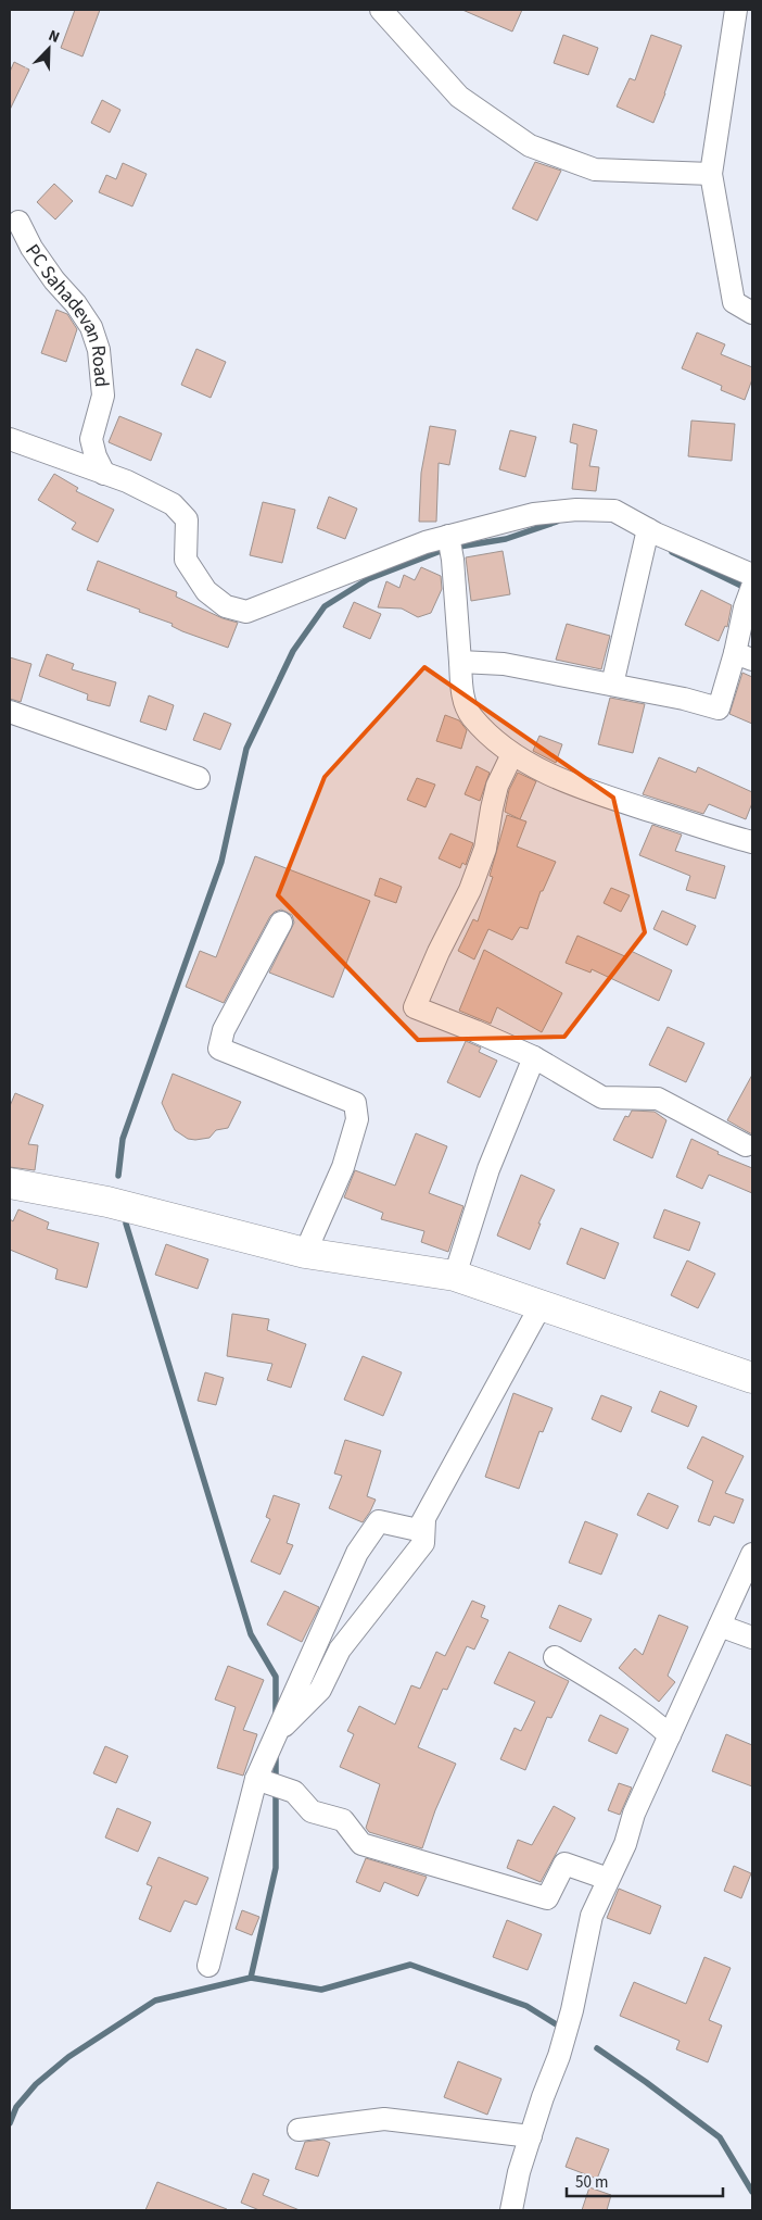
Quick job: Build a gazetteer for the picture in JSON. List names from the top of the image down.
{
  "streets": {
    "street": ["PC Sahadevan Road"]
  },
  "scale_bar": "50 m",
  "north": "top right"
}
